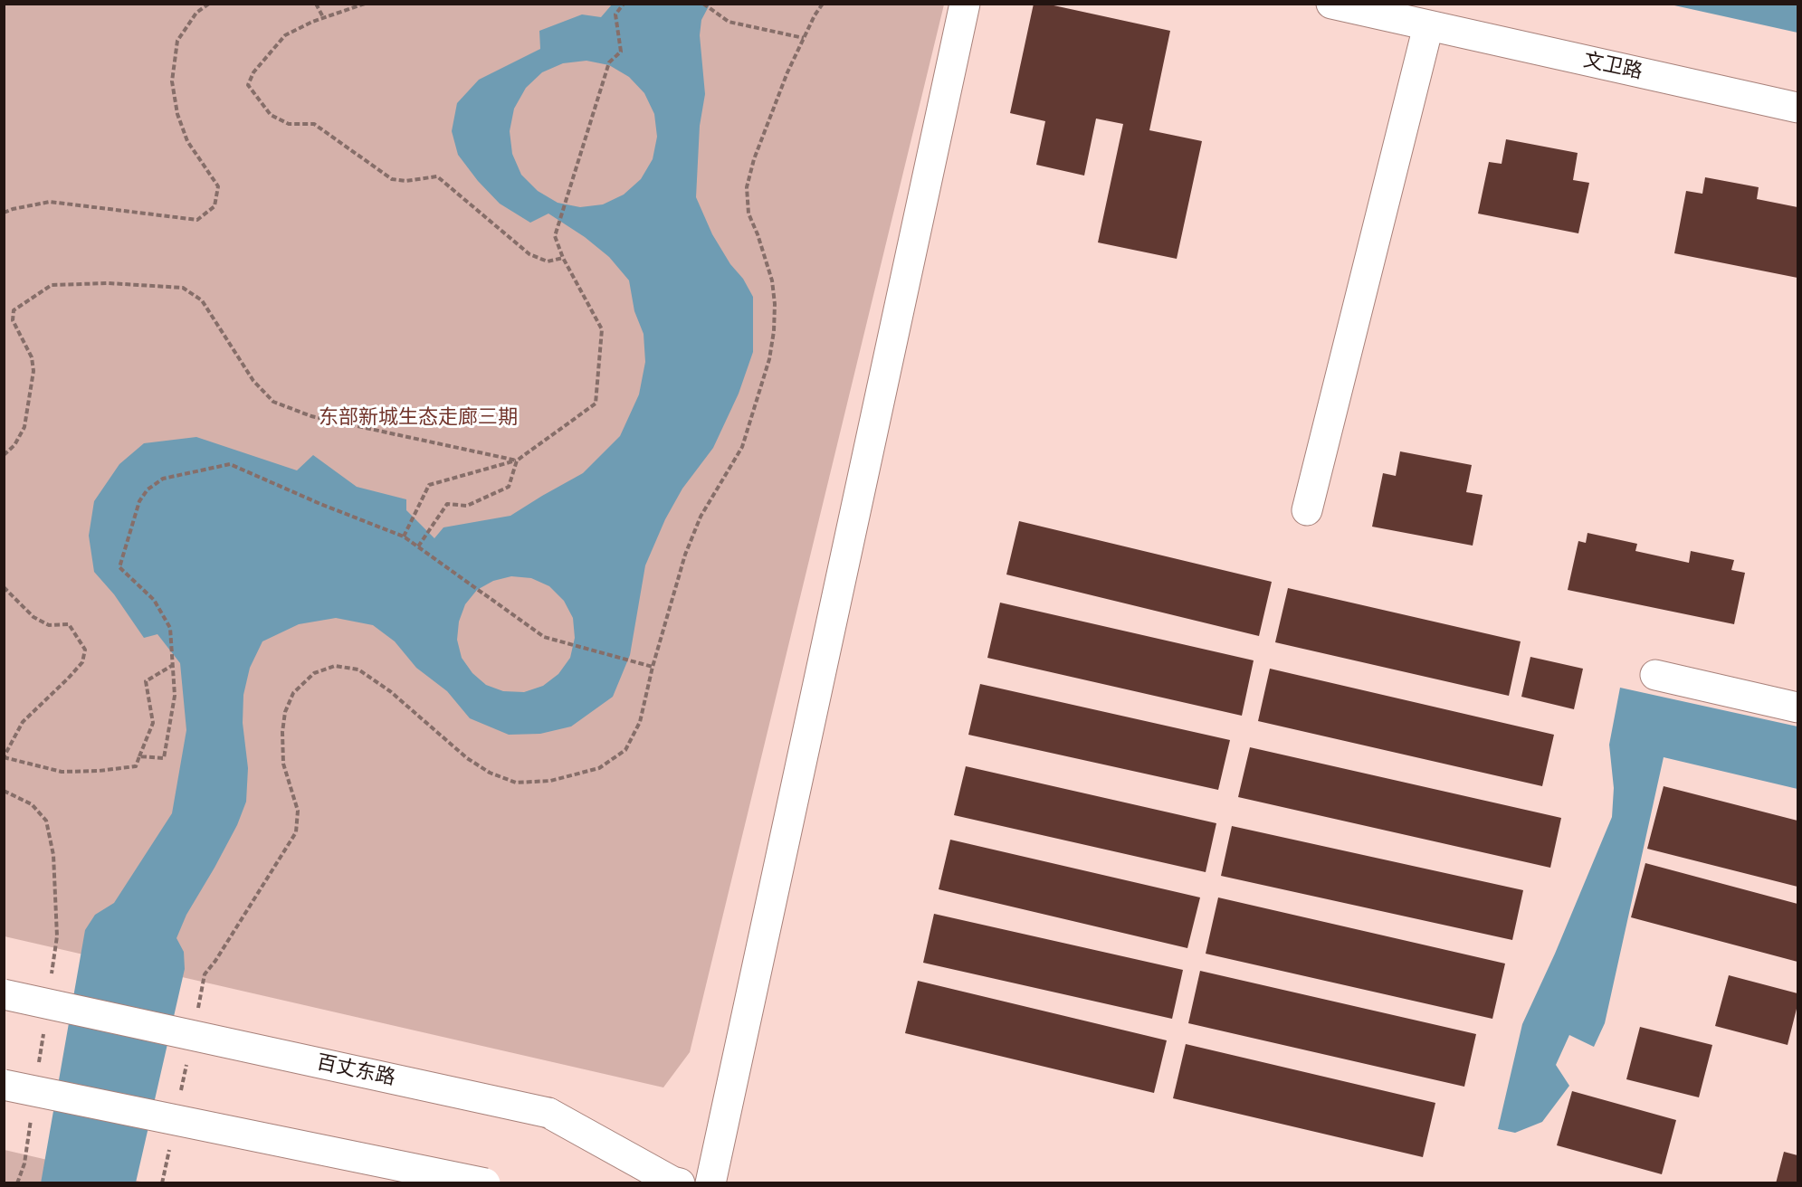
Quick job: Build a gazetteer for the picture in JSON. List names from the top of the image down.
{
  "streets": {
    "street": ["文卫路", "百丈东路"]
  },
  "parks": ["东部新城生态走廊三期"]
}
